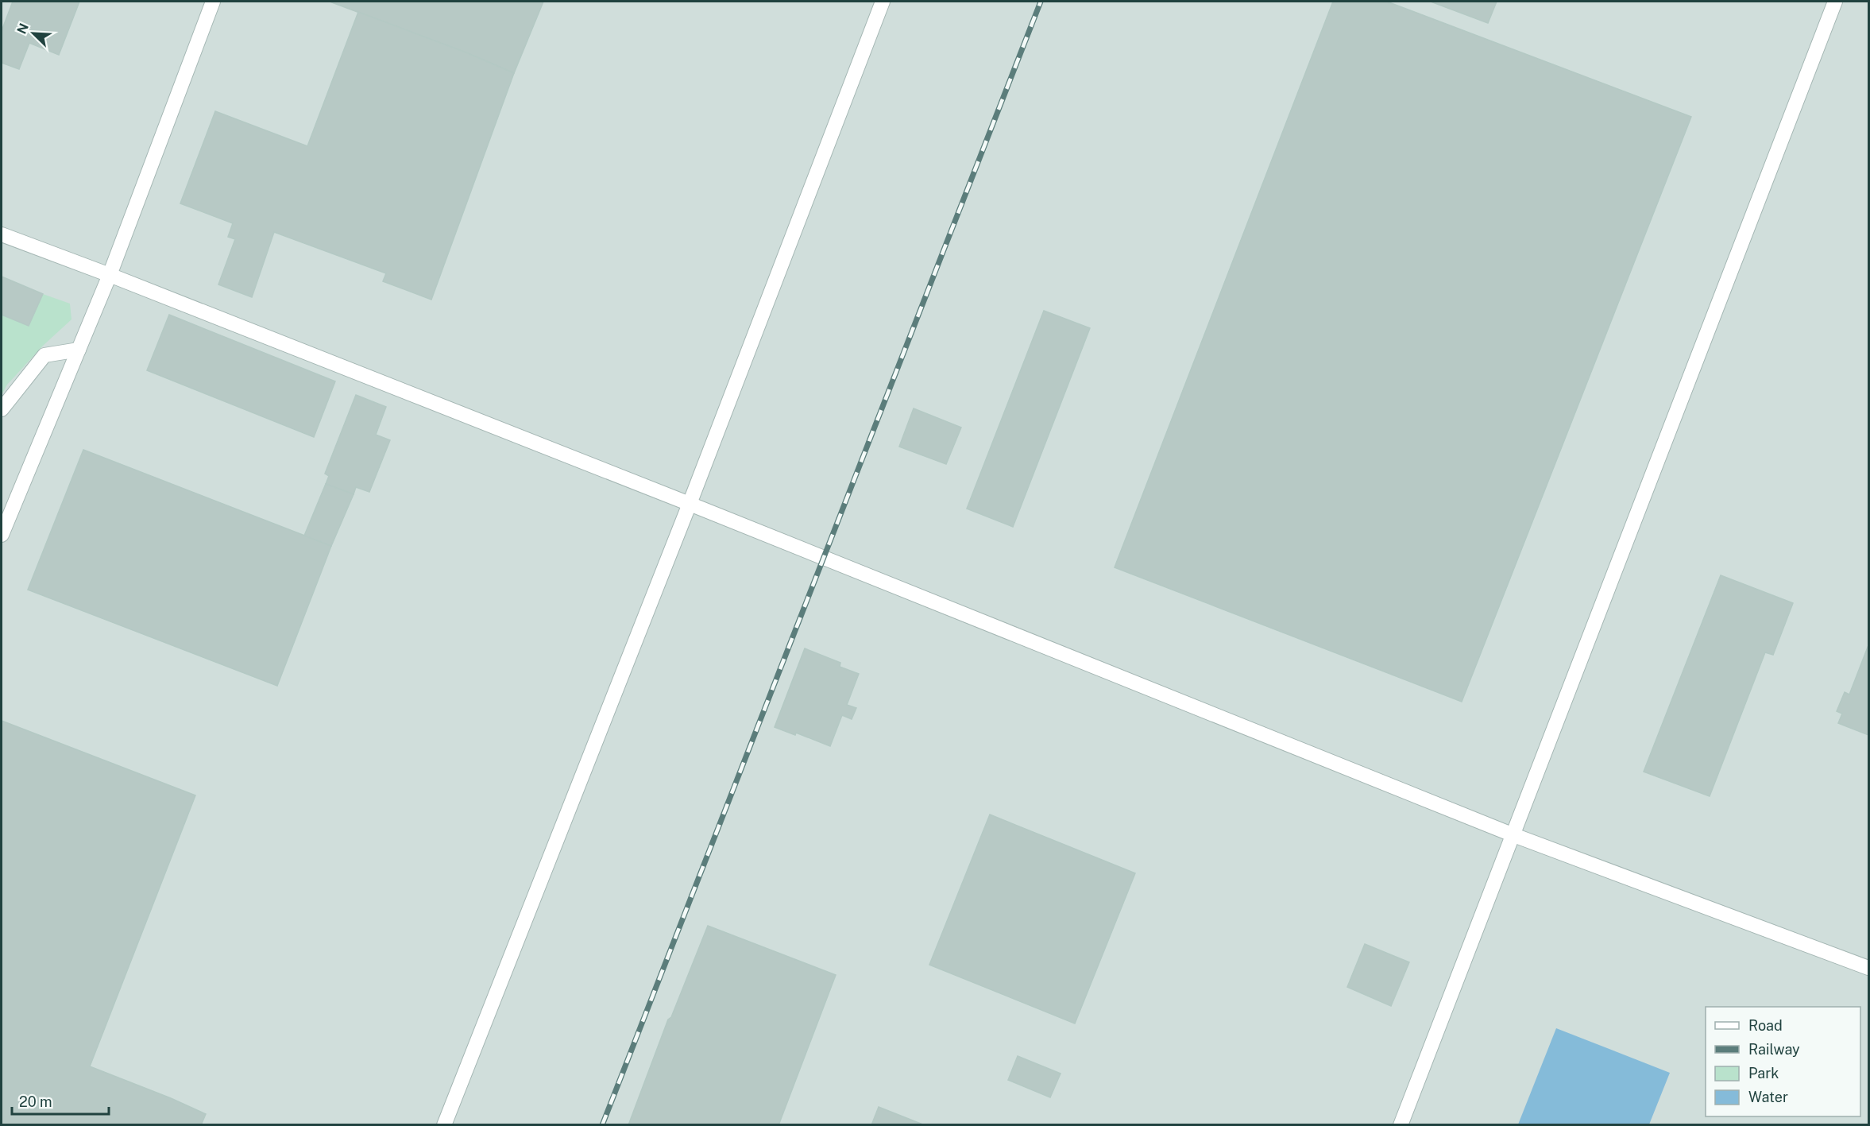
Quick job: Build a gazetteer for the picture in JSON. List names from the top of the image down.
{
  "legend": [
    "Road",
    "Railway",
    "Park",
    "Water"
  ],
  "scale_bar": "20 m",
  "north": "top left"
}
